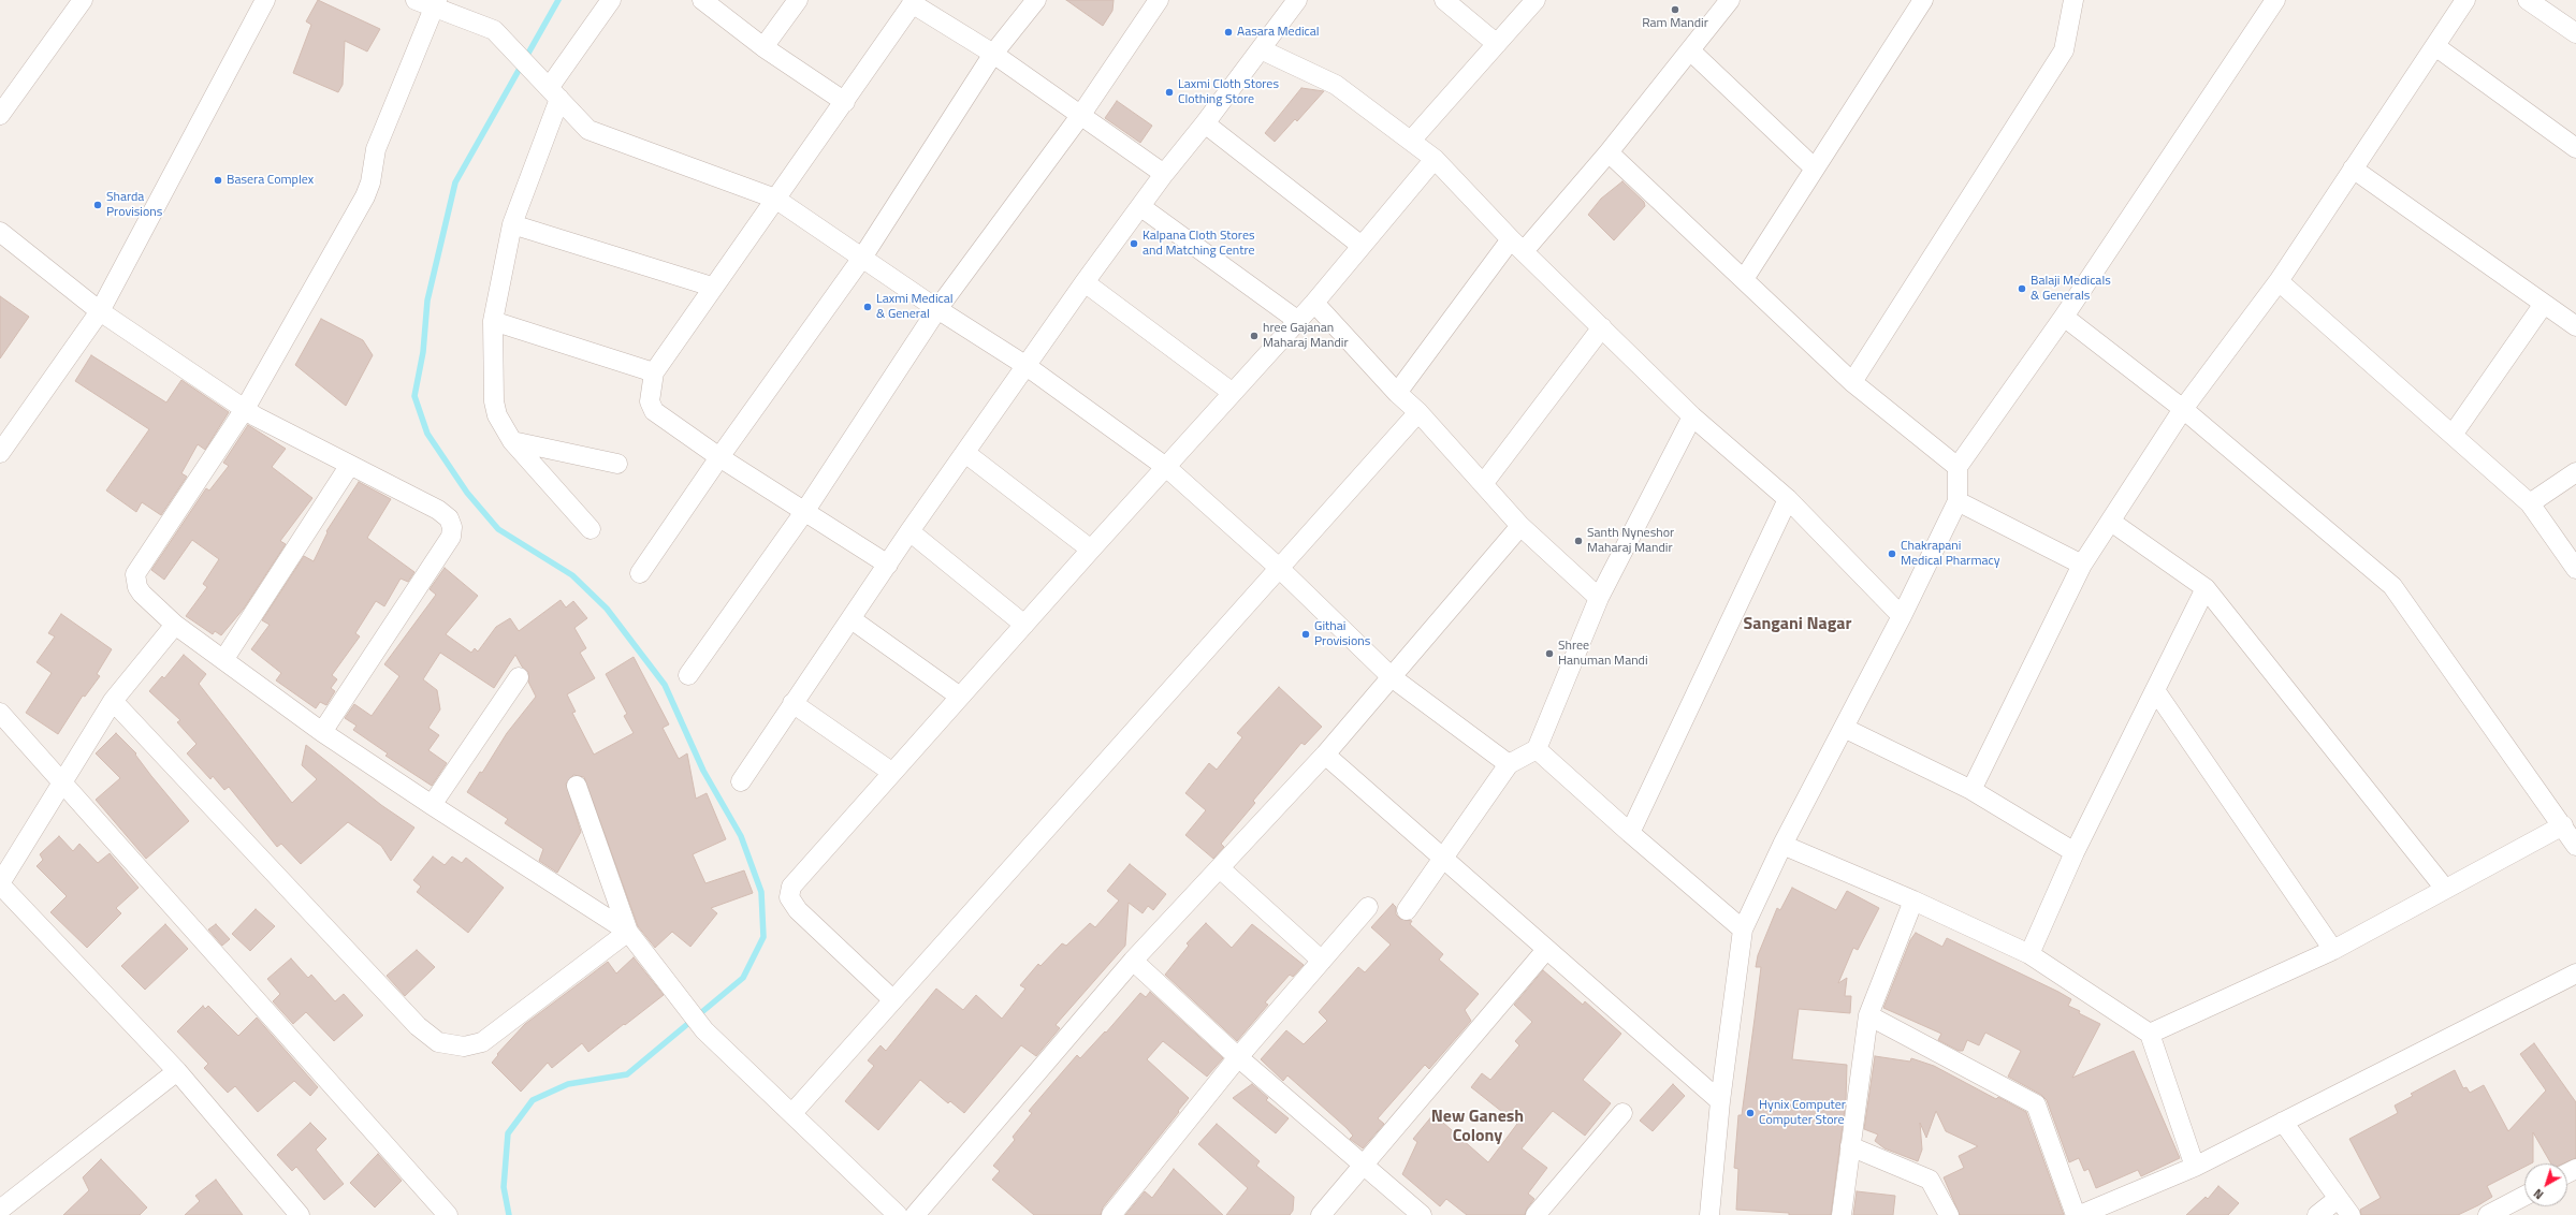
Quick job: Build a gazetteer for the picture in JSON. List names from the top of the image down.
{
  "districts": ["Sangani Nagar", "New Ganesh Colony"],
  "places": [
    "Ram Mandir",
    "Aasara Medical",
    "Laxmi Cloth Stores Clothing Store",
    "Basera Complex",
    "Sharda Provisions",
    "Kalpana Cloth Stores and Matching Centre",
    "Balaji Medicals & Generals",
    "Laxmi Medical & General",
    "hree Gajanan Maharaj Mandir",
    "Santh Nyneshor Maharaj Mandir",
    "Chakrapani Medical Pharmacy",
    "Githai Provisions",
    "Shree Hanuman Mandi",
    "Hynix Computer Computer Store"
  ],
  "north": "bottom left"
}
